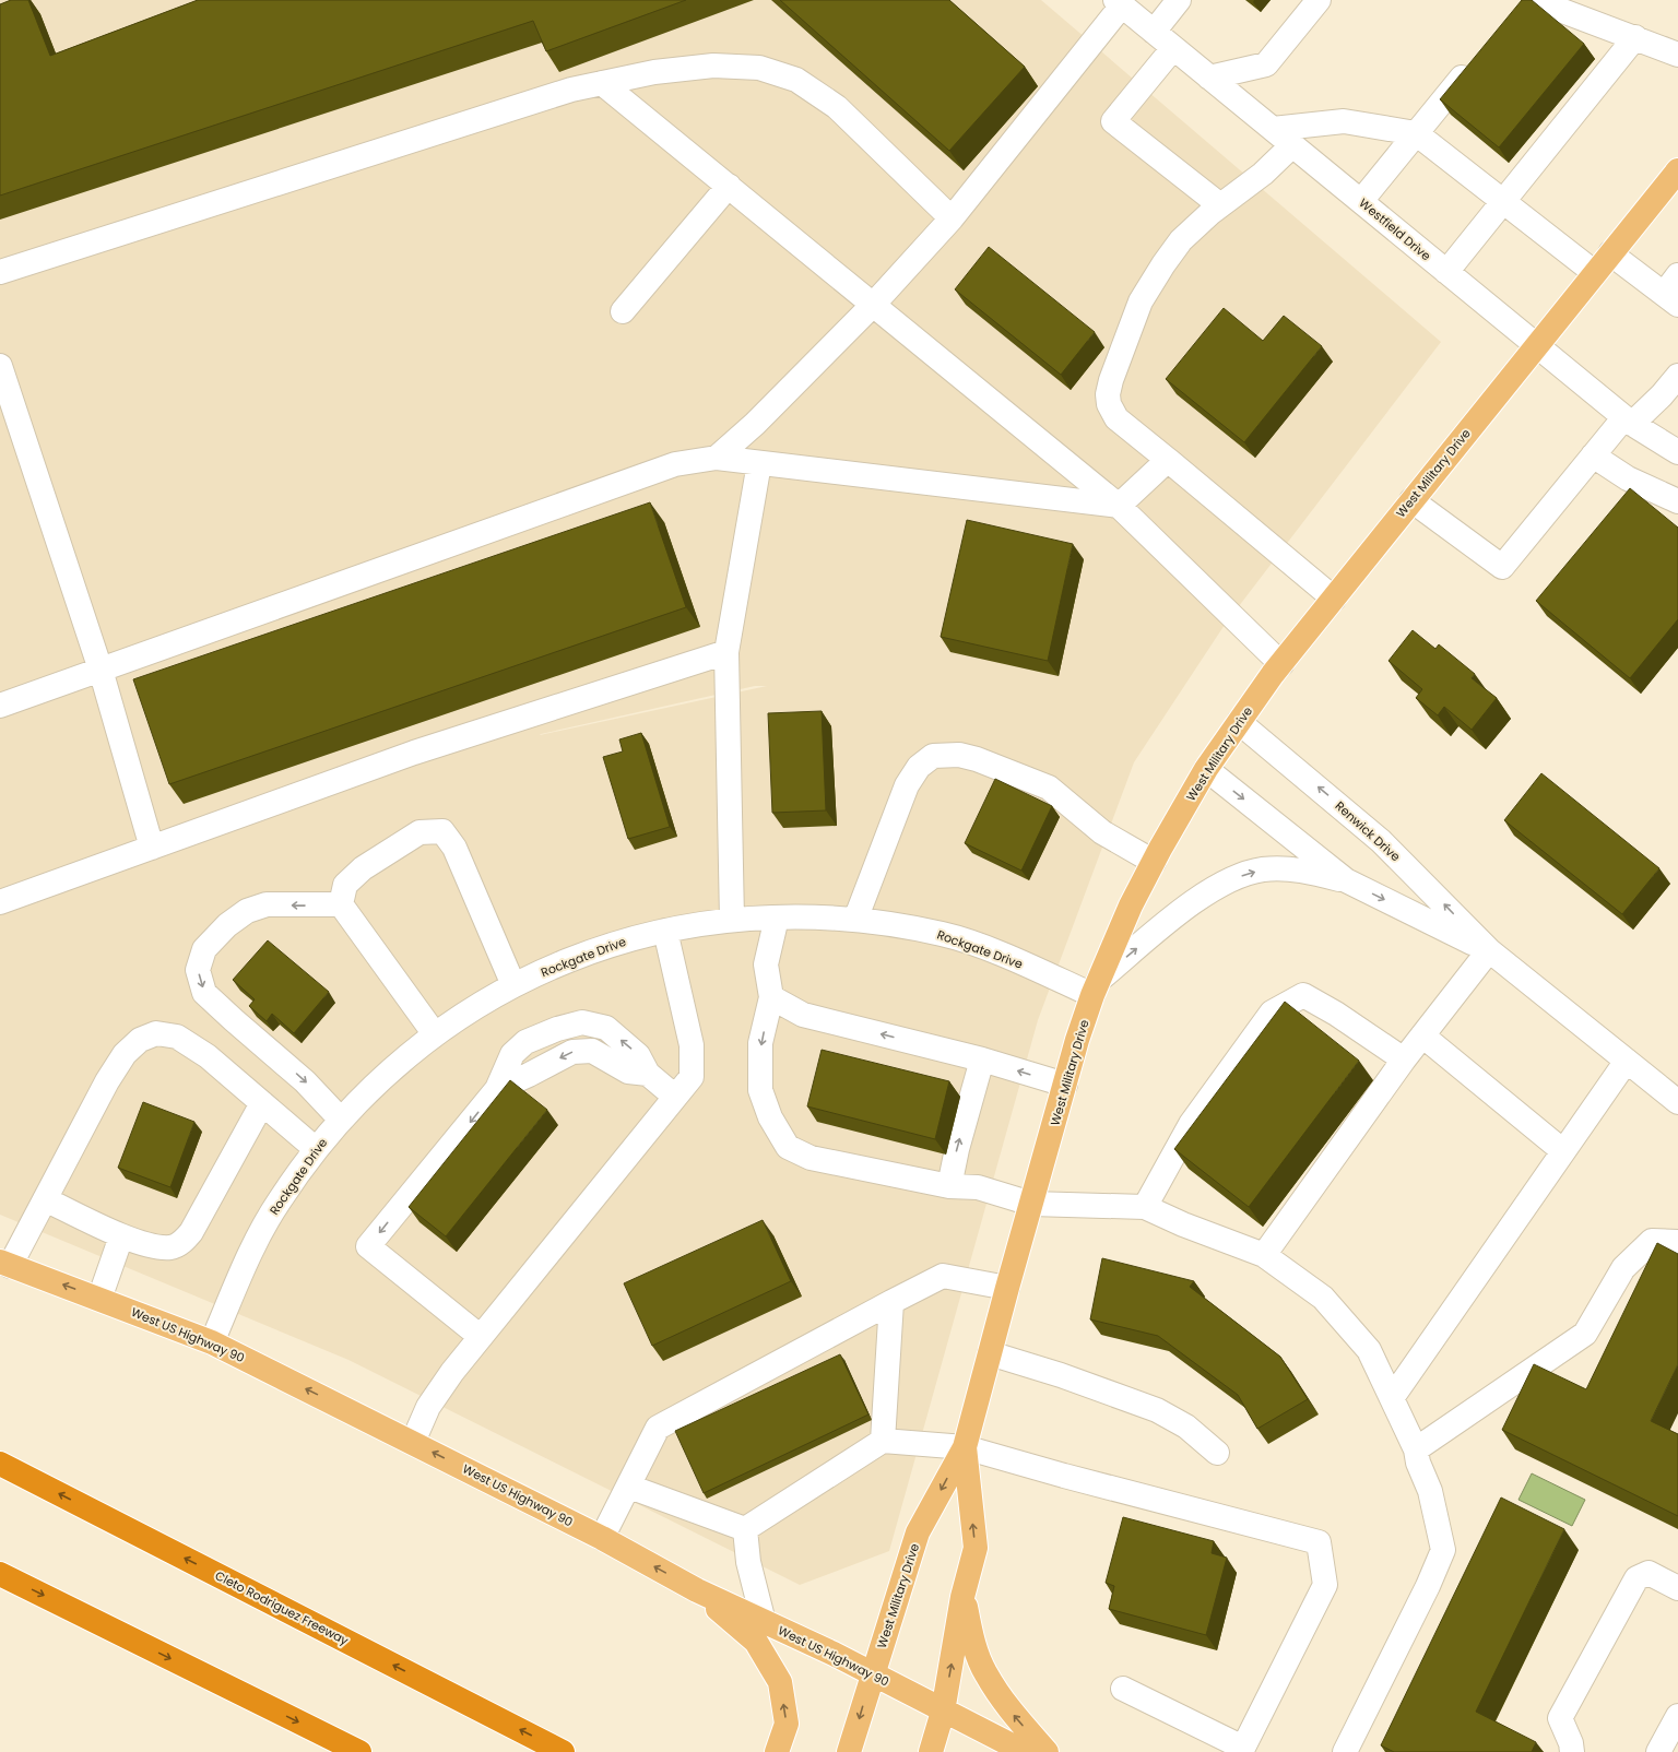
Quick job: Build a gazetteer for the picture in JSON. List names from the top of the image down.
{
  "streets": {
    "highway": ["Cleto Rodriguez Freeway"],
    "main road": ["West Military Drive", "West US Highway 90"],
    "street": ["Westfield Drive", "Renwick Drive", "Rockgate Drive"]
  },
  "crossings": [
    ["Westfield Drive", "West Military Drive"],
    ["West Military Drive", "Renwick Drive"],
    ["West Military Drive", "Rockgate Drive"],
    ["West Military Drive", "West US Highway 90"],
    ["Renwick Drive", "Rockgate Drive"],
    ["Rockgate Drive", "West US Highway 90"]
  ],
  "one_way": ["West US Highway 90"]
}
